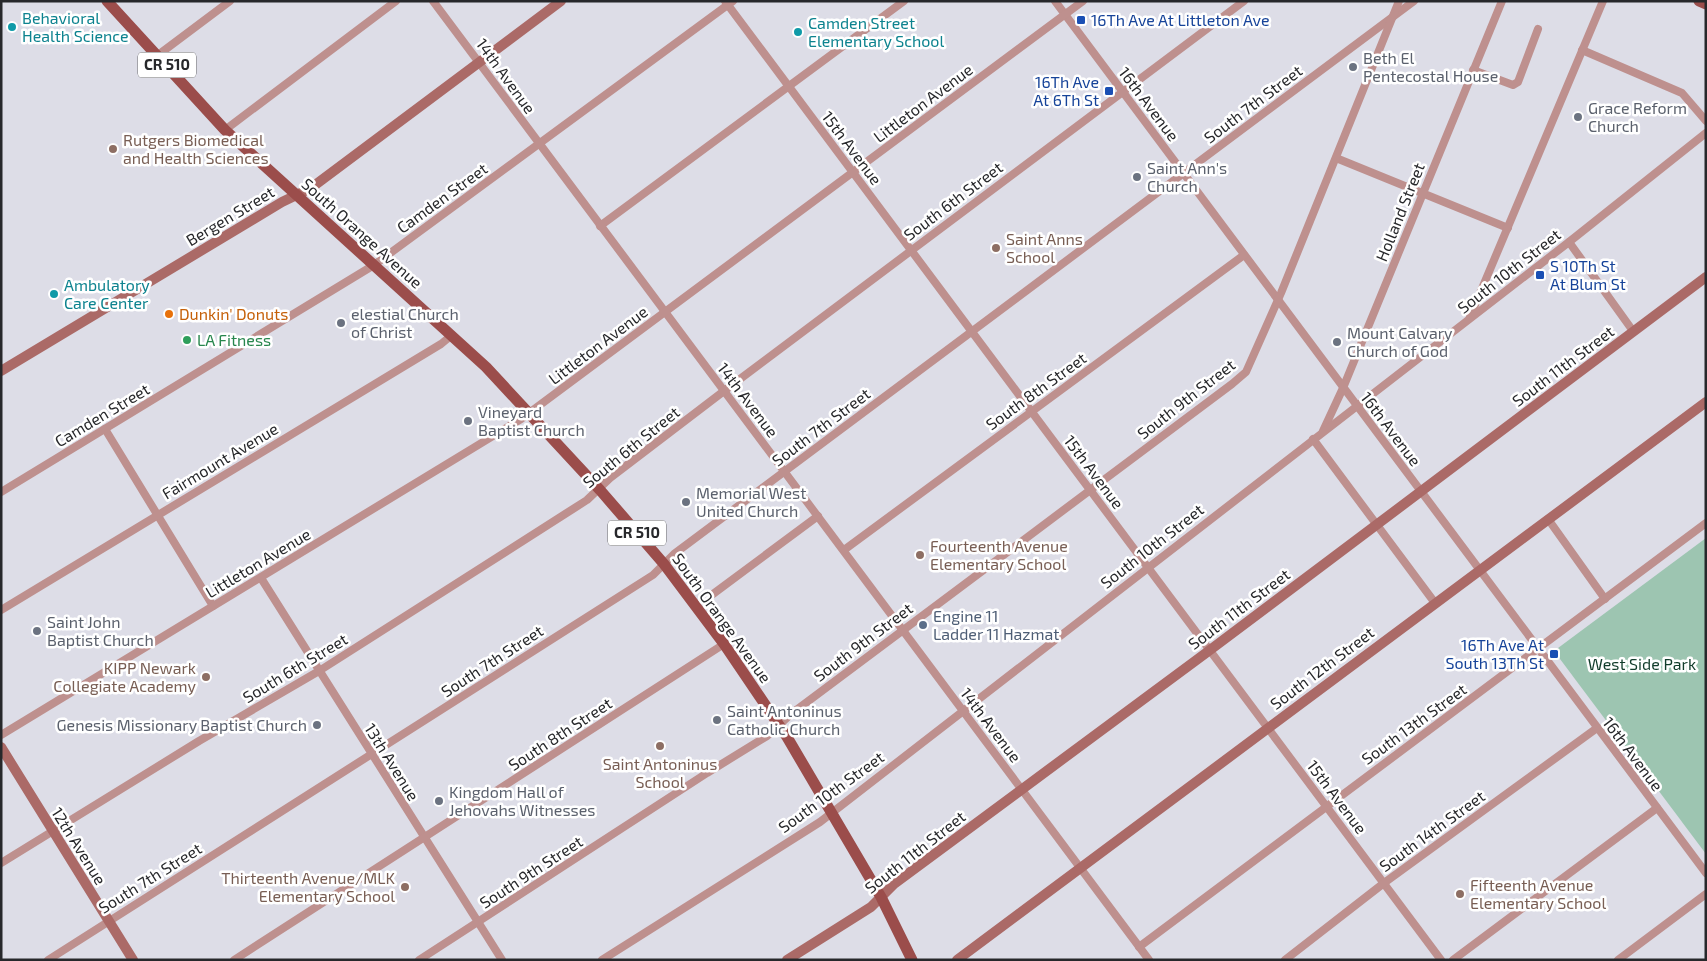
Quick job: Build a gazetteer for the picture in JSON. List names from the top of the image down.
{
  "streets": {
    "main road": ["CR 510", "South Orange Avenue"],
    "street": [
      "14th Avenue",
      "Littleton Avenue",
      "16th Avenue",
      "South 7th Street",
      "15th Avenue",
      "Camden Street",
      "South 6th Street",
      "Holland Street",
      "Bergen Street",
      "South 10th Street",
      "South 11th Street",
      "South 8th Street",
      "South 9th Street",
      "Fairmount Avenue",
      "South 12th Street",
      "South 13th Street",
      "13th Avenue",
      "South 14th Street",
      "12th Avenue"
    ]
  },
  "crossings": [
    ["14th Avenue", "Littleton Avenue"],
    ["14th Avenue", "South 7th Street"],
    ["14th Avenue", "Camden Street"],
    ["14th Avenue", "South 6th Street"],
    ["14th Avenue", "Bergen Street"],
    ["14th Avenue", "South 10th Street"],
    ["14th Avenue", "South 11th Street"],
    ["14th Avenue", "South 8th Street"],
    ["14th Avenue", "South 9th Street"],
    ["14th Avenue", "South 12th Street"],
    ["14th Avenue", "South 13th Street"],
    ["Littleton Avenue", "16th Avenue"],
    ["Littleton Avenue", "15th Avenue"],
    ["Littleton Avenue", "South Orange Avenue"],
    ["Littleton Avenue", "13th Avenue"],
    ["16th Avenue", "South 7th Street"],
    ["16th Avenue", "South 6th Street"],
    ["16th Avenue", "Holland Street"],
    ["16th Avenue", "South 10th Street"],
    ["16th Avenue", "South 11th Street"],
    ["16th Avenue", "South 8th Street"],
    ["16th Avenue", "South 9th Street"],
    ["16th Avenue", "South 12th Street"],
    ["16th Avenue", "South 13th Street"],
    ["16th Avenue", "South 14th Street"],
    ["South 7th Street", "15th Avenue"],
    ["South 7th Street", "South Orange Avenue"],
    ["South 7th Street", "South 9th Street"],
    ["South 7th Street", "13th Avenue"],
    ["South 7th Street", "12th Avenue"],
    ["15th Avenue", "Camden Street"],
    ["15th Avenue", "South 6th Street"],
    ["15th Avenue", "South 10th Street"],
    ["15th Avenue", "South 11th Street"],
    ["15th Avenue", "South 8th Street"],
    ["15th Avenue", "South 9th Street"],
    ["15th Avenue", "South 12th Street"],
    ["15th Avenue", "South 13th Street"],
    ["15th Avenue", "South 14th Street"],
    ["Camden Street", "South Orange Avenue"],
    ["South 6th Street", "South Orange Avenue"],
    ["South 6th Street", "13th Avenue"],
    ["South 6th Street", "12th Avenue"],
    ["Holland Street", "South 10th Street"],
    ["Bergen Street", "South Orange Avenue"],
    ["South Orange Avenue", "South 10th Street"],
    ["South Orange Avenue", "South 11th Street"],
    ["South Orange Avenue", "South 8th Street"],
    ["South Orange Avenue", "South 9th Street"],
    ["South Orange Avenue", "Fairmount Avenue"],
    ["South 8th Street", "13th Avenue"],
    ["South 9th Street", "13th Avenue"]
  ],
  "parks": ["West Side Park"],
  "places": {
    "transit": [
      "16Th Ave At Littleton Ave",
      "16Th Ave At 6Th St",
      "S 10Th St At Blum St",
      "16Th Ave At South 13Th St"
    ],
    "other": [
      "Behavioral Health Science",
      "Camden Street Elementary School",
      "Beth El Pentecostal House",
      "Grace Reform Church",
      "Rutgers Biomedical and Health Sciences",
      "Saint Ann's Church",
      "Saint Anns School",
      "Ambulatory Care Center",
      "Dunkin' Donuts",
      "elestial Church of Christ",
      "LA Fitness",
      "Mount Calvary Church of God",
      "Vineyard Baptist Church",
      "Memorial West United Church",
      "Fourteenth Avenue Elementary School",
      "Engine 11 Ladder 11 Hazmat",
      "Saint John Baptist Church",
      "KIPP Newark Collegiate Academy",
      "Saint Antoninus Catholic Church",
      "Genesis Missionary Baptist Church",
      "Saint Antoninus School",
      "Kingdom Hall of Jehovahs Witnesses",
      "Thirteenth Avenue/MLK Elementary School",
      "Fifteenth Avenue Elementary School"
    ]
  }
}
